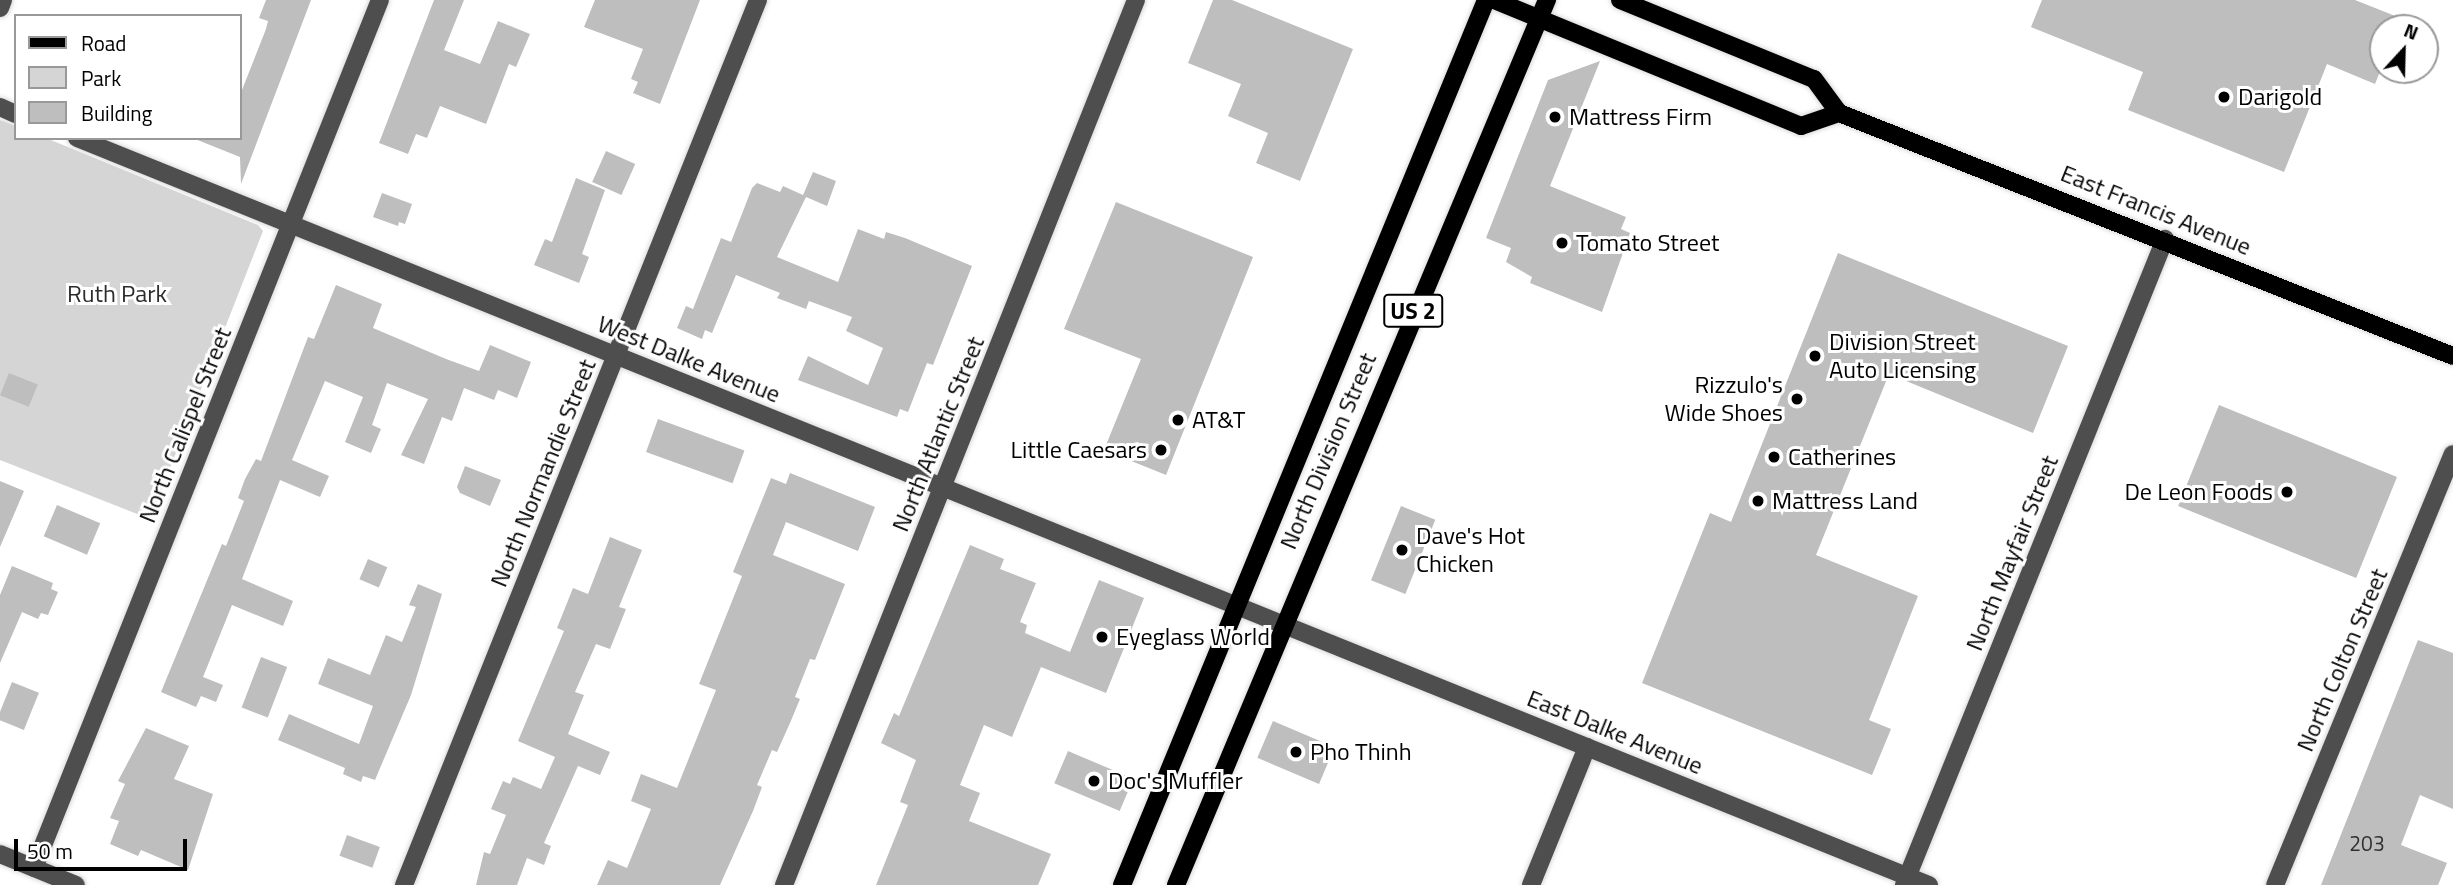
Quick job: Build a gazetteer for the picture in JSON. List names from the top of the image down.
{
  "streets": {
    "main road": ["East Francis Avenue", "US 2", "North Division Street"],
    "street": [
      "West Dalke Avenue",
      "North Calispel Street",
      "North Atlantic Street",
      "North Normandie Street",
      "North Mayfair Street",
      "North Colton Street",
      "East Dalke Avenue"
    ]
  },
  "crossings": [
    ["East Francis Avenue", "North Mayfair Street"],
    ["West Dalke Avenue", "North Calispel Street"],
    ["West Dalke Avenue", "North Atlantic Street"],
    ["West Dalke Avenue", "North Division Street"],
    ["West Dalke Avenue", "North Normandie Street"],
    ["West Dalke Avenue", "East Dalke Avenue"],
    ["North Division Street", "East Dalke Avenue"],
    ["North Mayfair Street", "East Dalke Avenue"]
  ],
  "parks": ["Ruth Park"],
  "places": [
    "Darigold",
    "Mattress Firm",
    "Tomato Street",
    "Division Street Auto Licensing",
    "Rizzulo's Wide Shoes",
    "AT&T",
    "Little Caesars",
    "Catherines",
    "De Leon Foods",
    "Mattress Land",
    "Dave's Hot Chicken",
    "Eyeglass World",
    "Pho Thinh",
    "Doc's Muffler"
  ],
  "house_numbers": ["203"],
  "legend": ["Road", "Park", "Building"],
  "scale_bar": "50 m",
  "north": "top"
}
